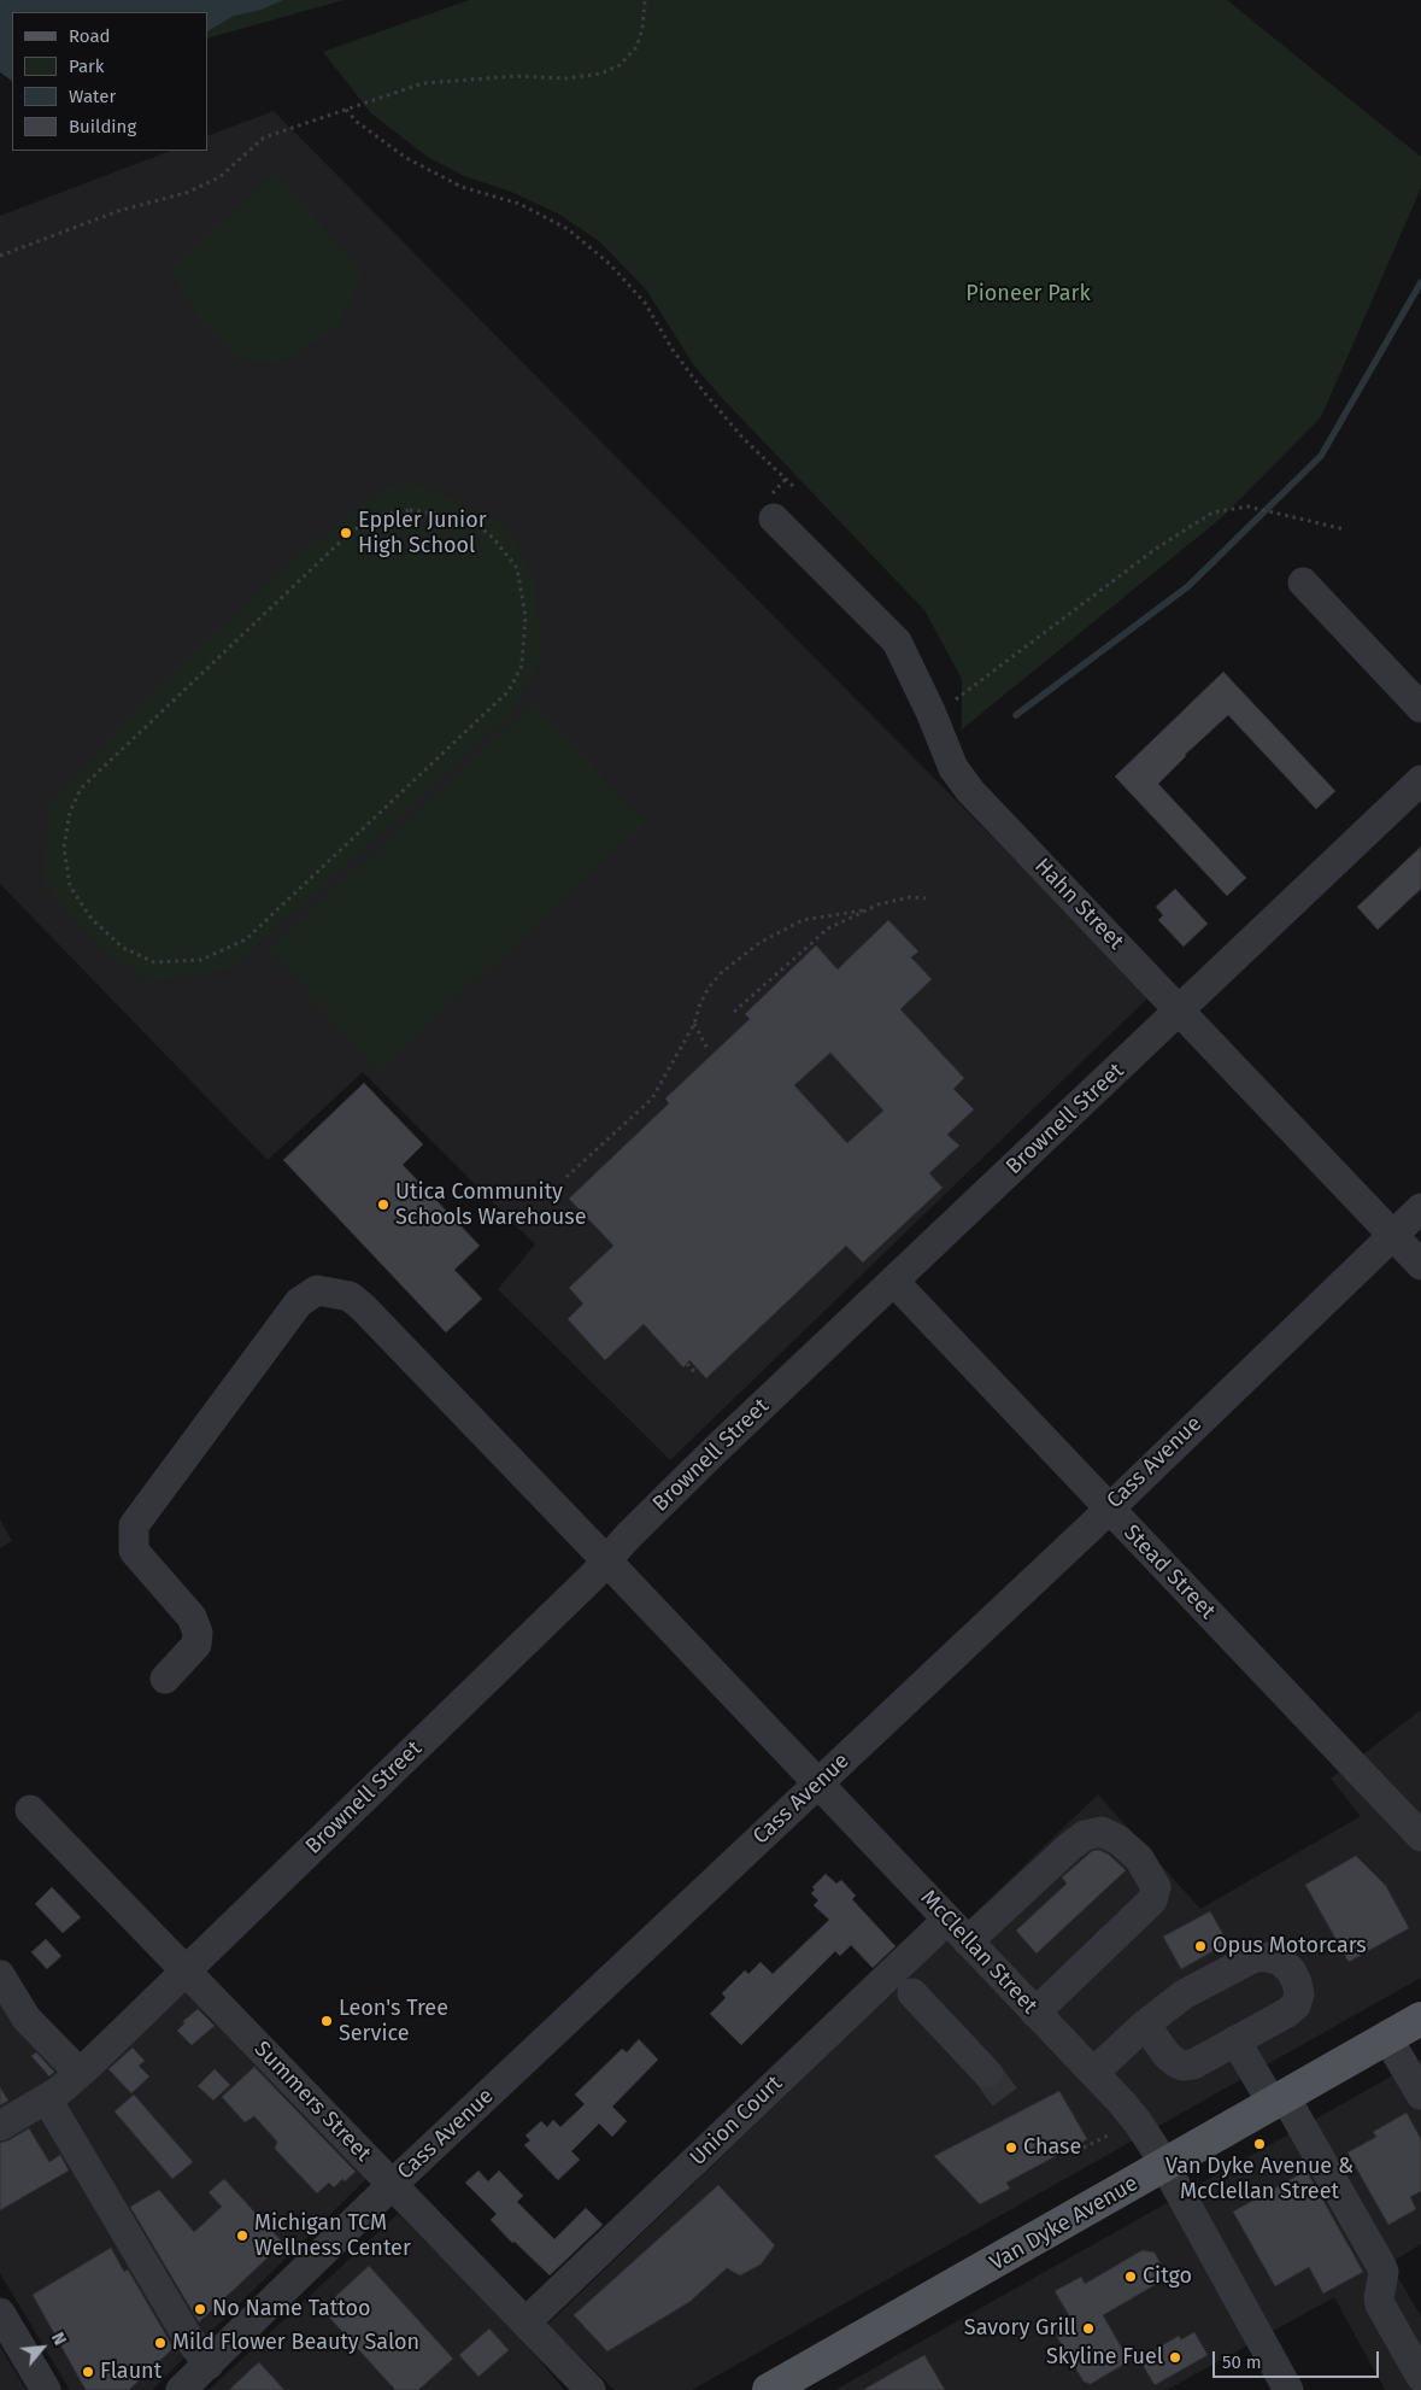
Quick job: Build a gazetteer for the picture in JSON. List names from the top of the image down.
{
  "streets": {
    "main road": ["Van Dyke Avenue"],
    "street": [
      "Hahn Street",
      "Brownell Street",
      "Cass Avenue",
      "Stead Street",
      "McClellan Street",
      "Summers Street",
      "Union Court"
    ]
  },
  "crossings": [
    ["Hahn Street", "Brownell Street"],
    ["Hahn Street", "Cass Avenue"],
    ["Brownell Street", "Stead Street"],
    ["Brownell Street", "McClellan Street"],
    ["Brownell Street", "Summers Street"],
    ["Cass Avenue", "Stead Street"],
    ["Cass Avenue", "McClellan Street"],
    ["Cass Avenue", "Summers Street"],
    ["McClellan Street", "Union Court"],
    ["McClellan Street", "Van Dyke Avenue"],
    ["Summers Street", "Union Court"]
  ],
  "parks": ["Pioneer Park"],
  "places": [
    "Eppler Junior High School",
    "Utica Community Schools Warehouse",
    "Opus Motorcars",
    "Leon's Tree Service",
    "Van Dyke Avenue & McClellan Street",
    "Chase",
    "Michigan TCM Wellness Center",
    "Citgo",
    "No Name Tattoo",
    "Savory Grill",
    "Mild Flower Beauty Salon",
    "Skyline Fuel",
    "Flaunt"
  ],
  "legend": [
    "Road",
    "Park",
    "Water",
    "Building"
  ],
  "scale_bar": "50 m",
  "north": "top right"
}
